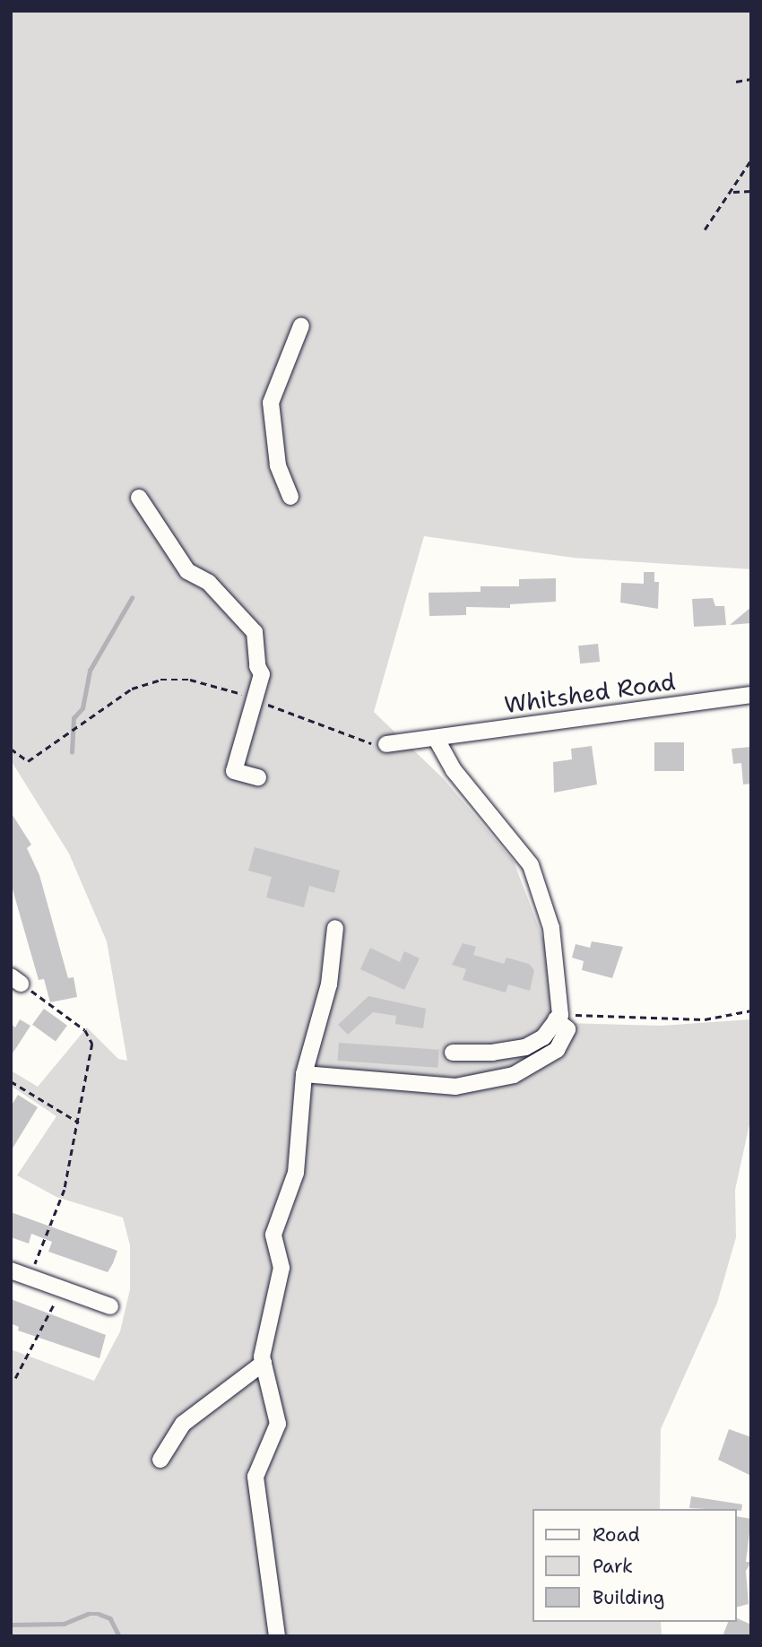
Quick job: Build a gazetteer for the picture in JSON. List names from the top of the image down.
{
  "streets": {
    "street": ["Whitshed Road"]
  },
  "legend": ["Road", "Park", "Building"]
}
